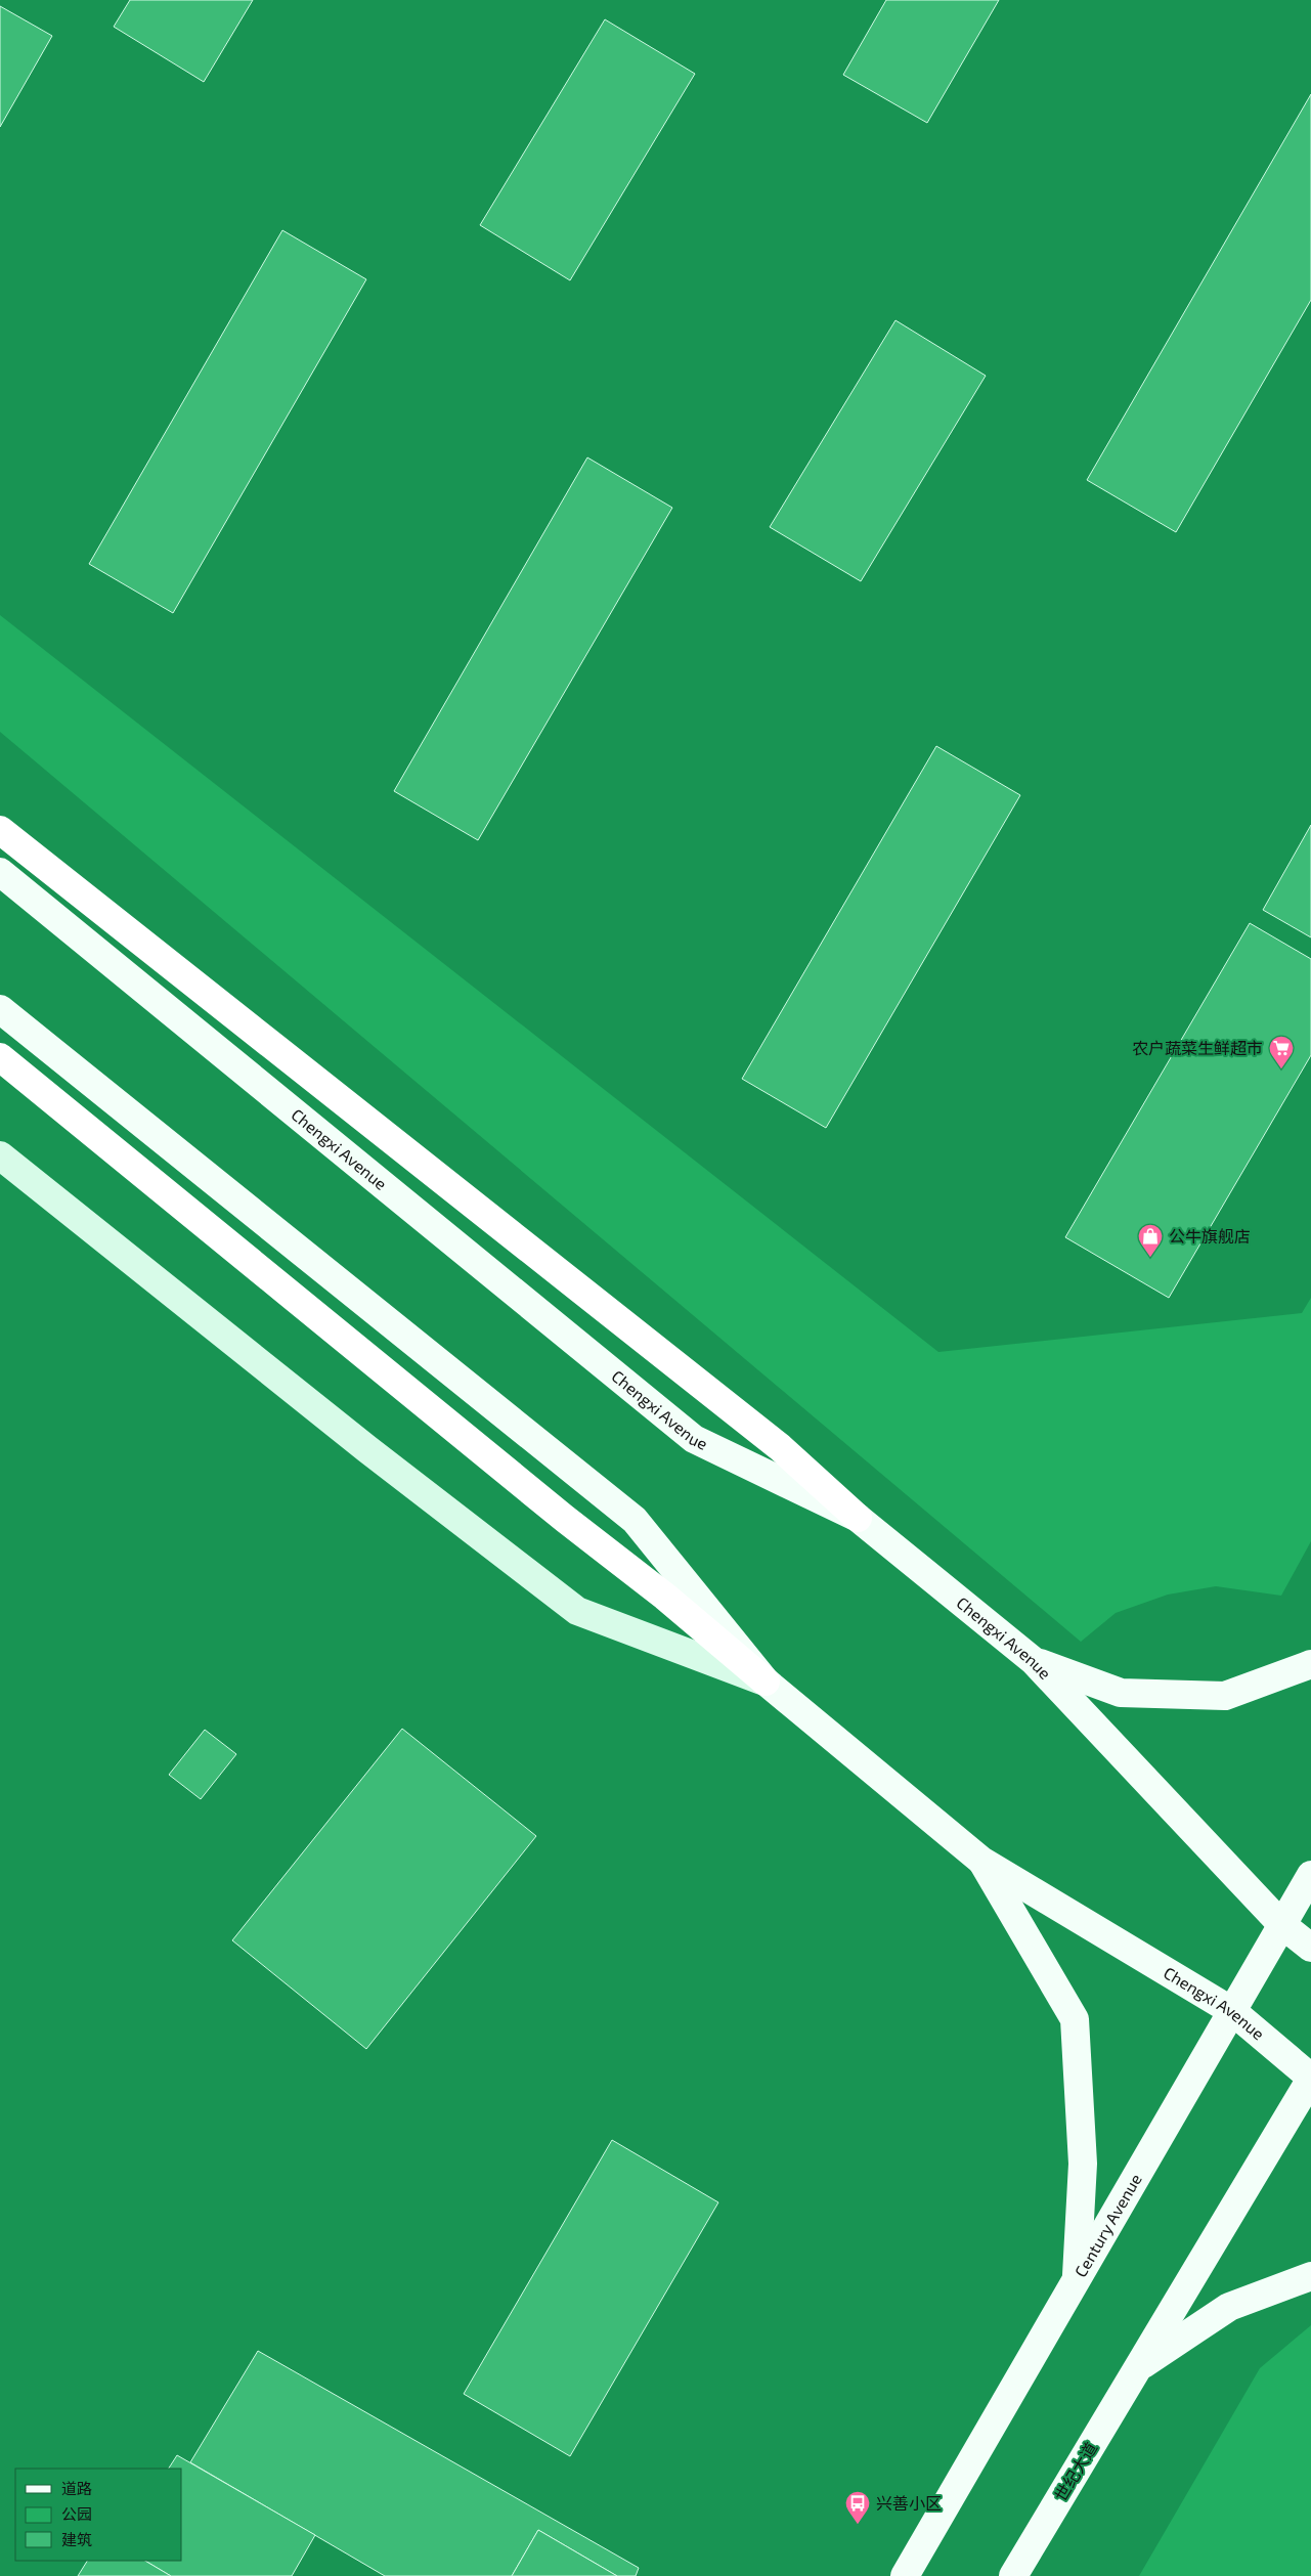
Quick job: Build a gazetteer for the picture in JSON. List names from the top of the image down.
{
  "streets": {
    "main road": ["Chengxi Avenue", "Century Avenue", "世纪大道"]
  },
  "crossings": [
    ["Chengxi Avenue", "Century Avenue"]
  ],
  "places": {
    "supermarket": ["农户蔬菜生鲜超市"],
    "shop": ["公牛旗舰店"],
    "bus stop": ["兴善小区"]
  },
  "legend": ["道路", "公园", "建筑"]
}
